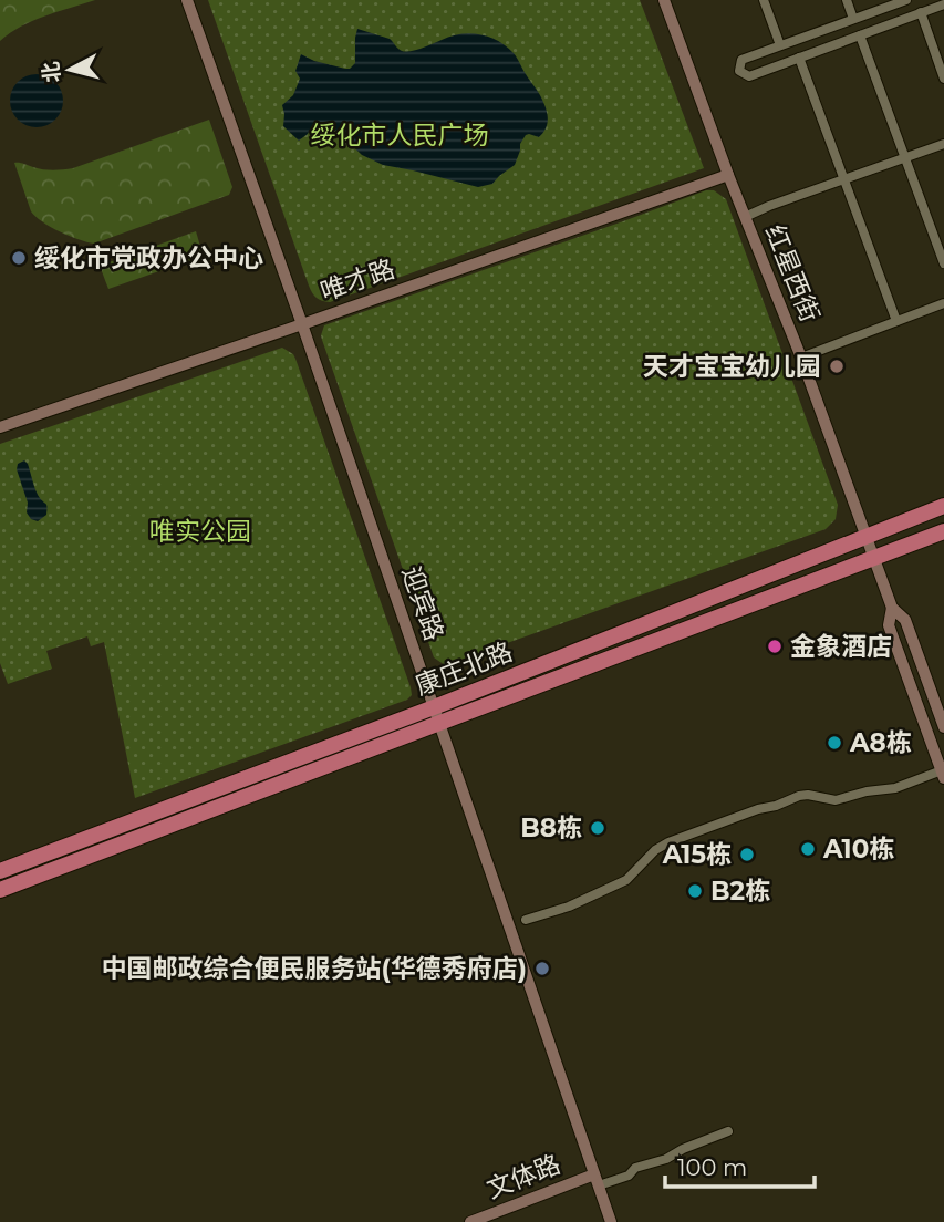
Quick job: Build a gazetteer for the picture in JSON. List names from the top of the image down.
{
  "streets": {
    "highway": ["康庄北路"],
    "main road": [
      "红星西街",
      "唯才路",
      "迎宾路",
      "文体路"
    ]
  },
  "crossings": [
    ["红星西街", "唯才路"],
    ["红星西街", "康庄北路"],
    ["唯才路", "迎宾路"],
    ["迎宾路", "康庄北路"],
    ["迎宾路", "文体路"]
  ],
  "parks": ["绥化市人民广场", "唯实公园"],
  "places": [
    "绥化市党政办公中心",
    "天才宝宝幼儿园",
    "金象酒店",
    "A8栋",
    "B8栋",
    "A10栋",
    "A15栋",
    "B2栋",
    "中国邮政综合便民服务站(华德秀府店)"
  ],
  "scale_bar": "100 m",
  "north": "left"
}
